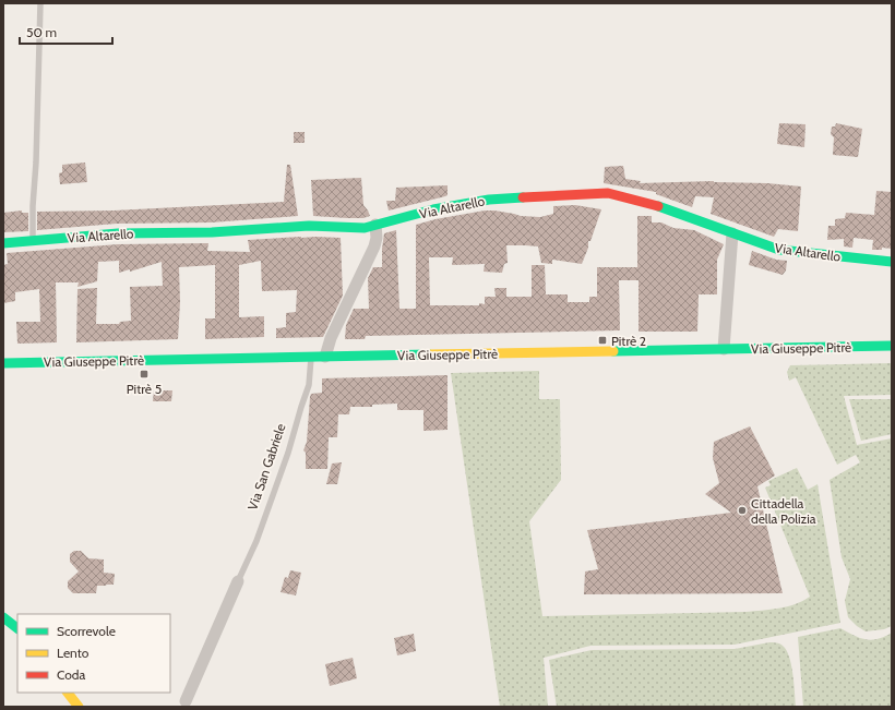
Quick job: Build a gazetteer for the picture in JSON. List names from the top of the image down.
{
  "streets": {
    "street": ["Via Altarello", "Via Giuseppe Pitrè"],
    "lane": ["Via San Gabriele"]
  },
  "crossings": [
    ["Via Giuseppe Pitrè", "Via San Gabriele"]
  ],
  "places": {
    "transit": ["Pitrè 2", "Pitrè 5"],
    "other": ["Cittadella della Polizia"]
  },
  "legend": ["Scorrevole", "Lento", "Coda"],
  "scale_bar": "50 m"
}
